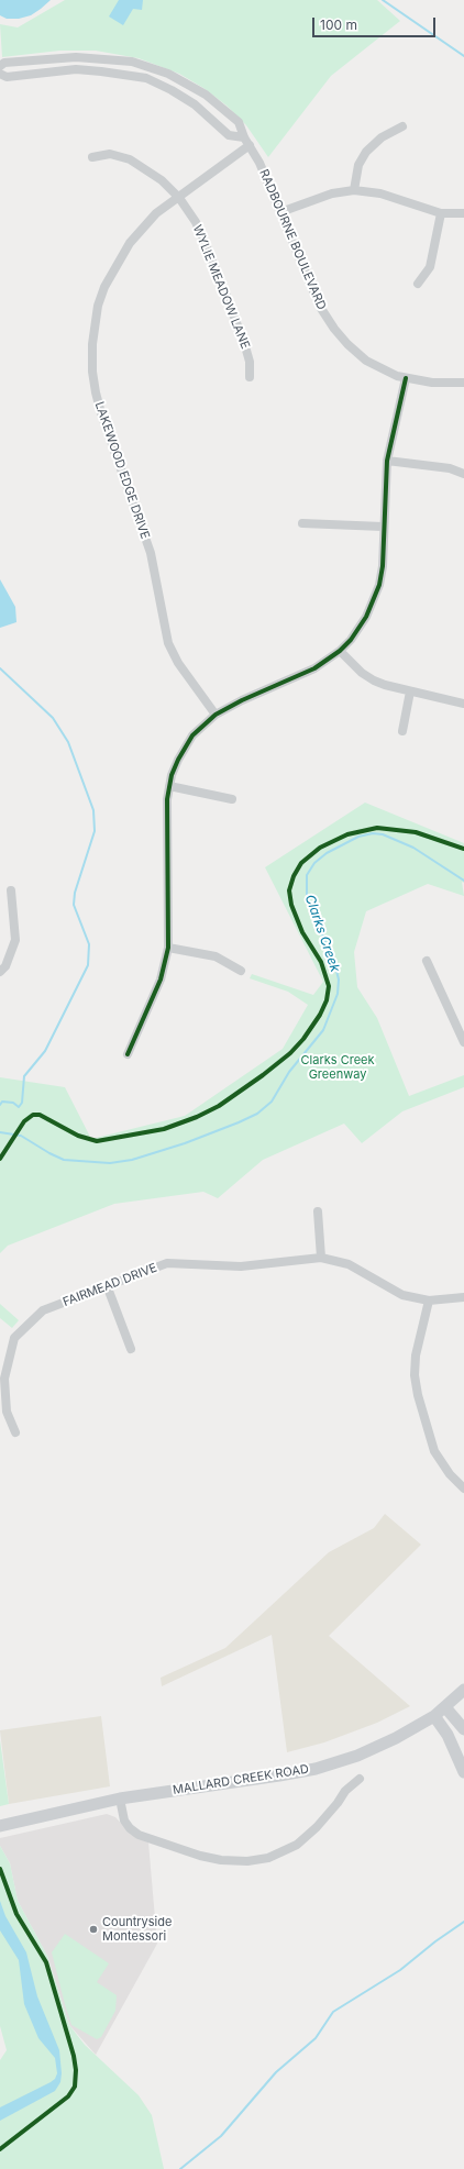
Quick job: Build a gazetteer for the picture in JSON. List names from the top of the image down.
{
  "streets": {
    "main road": ["MALLARD CREEK ROAD"],
    "street": [
      "RADBOURNE BOULEVARD",
      "WYLIE MEADOW LANE",
      "LAKEWOOD EDGE DRIVE",
      "FAIRMEAD DRIVE"
    ]
  },
  "crossings": [
    ["RADBOURNE BOULEVARD", "LAKEWOOD EDGE DRIVE"],
    ["WYLIE MEADOW LANE", "LAKEWOOD EDGE DRIVE"]
  ],
  "water": ["Clarks Creek"],
  "parks": ["Clarks Creek Greenway"],
  "places": ["Countryside Montessori"],
  "scale_bar": "100 m"
}
